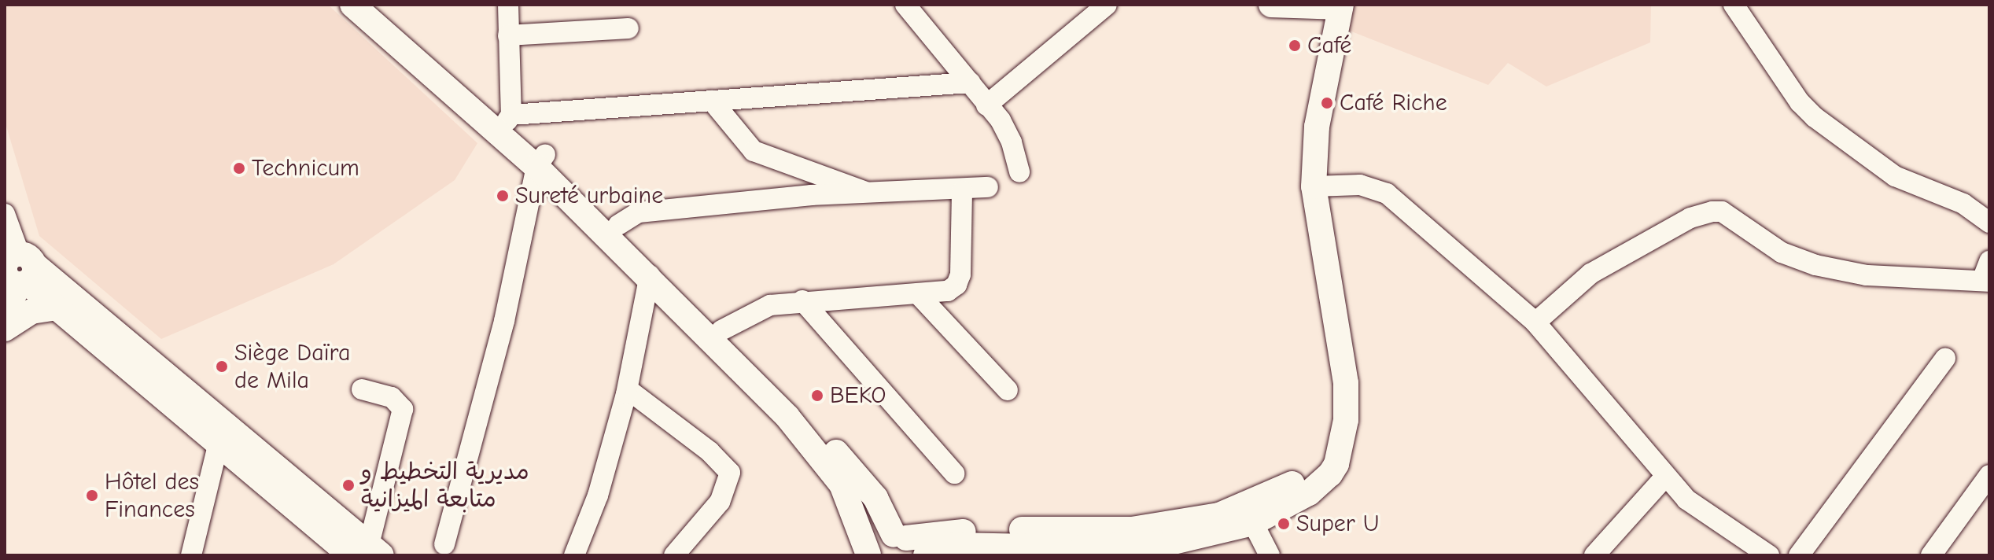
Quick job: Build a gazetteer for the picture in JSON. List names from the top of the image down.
{
  "places": [
    "Café",
    "Café Riche",
    "Technicum",
    "Sureté urbaine",
    "Siège Daïra de Mila",
    "BEKO",
    "مديرية التخطيط و متابعة الميزانية",
    "Hôtel des Finances",
    "Super U"
  ]
}
